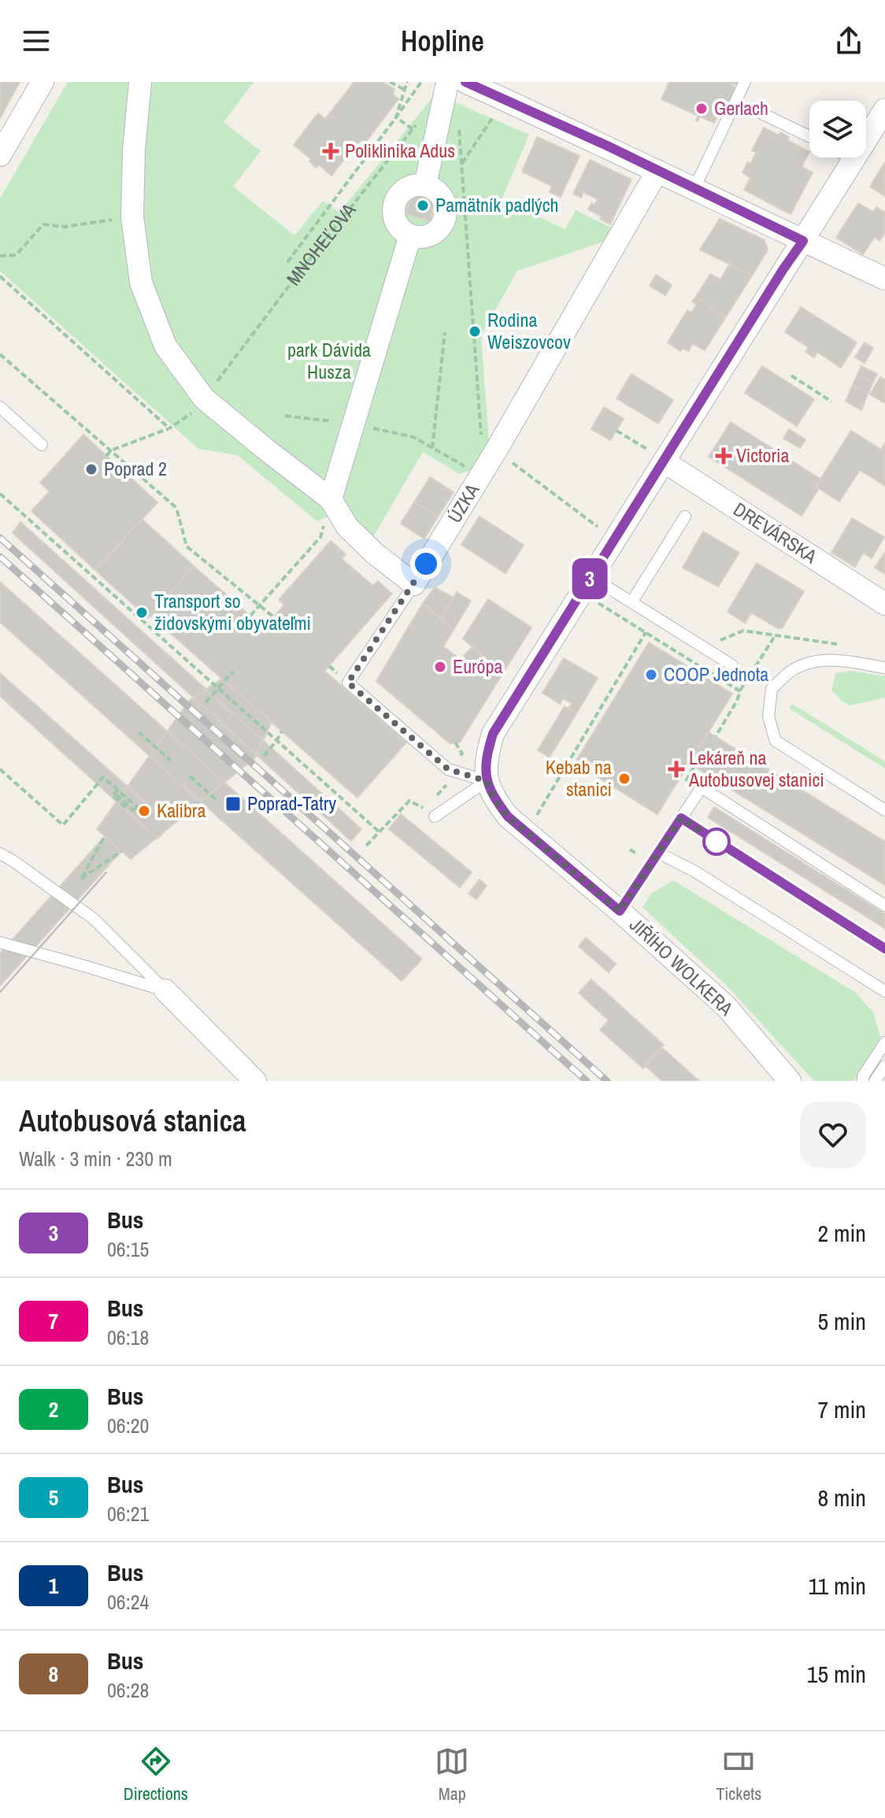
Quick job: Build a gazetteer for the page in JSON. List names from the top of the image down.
{
  "streets": {
    "street": ["ÚZKA", "DREVÁRSKA", "JIŘÍHO WOLKERA"],
    "path": ["MNOHEĽOVA"]
  },
  "crossings": [
    ["ÚZKA", "JIŘÍHO WOLKERA"]
  ],
  "parks": ["park Dávida Husza"],
  "places": {
    "other": [
      "Gerlach",
      "Pamätník padlých",
      "Rodina Weiszovcov",
      "Poprad 2",
      "Transport so židovskými obyvateľmi",
      "Európa",
      "COOP Jednota",
      "Kebab na stanici",
      "Kalibra"
    ],
    "health": ["Poliklinika Adus", "Victoria", "Lekáreň na Autobusovej stanici"],
    "transit": ["Poprad-Tatry"]
  },
  "lines": ["bus line 3"],
  "page": {
    "header": "Hopline",
    "on_map": "3",
    "heading": ["Autobusová stanica", "Walk · 3 min · 230 m"],
    "list": [
      {
        "mark": "3",
        "name": "Bus",
        "note": "06:15",
        "value": "2 min"
      },
      {
        "mark": "7",
        "name": "Bus",
        "note": "06:18",
        "value": "5 min"
      },
      {
        "mark": "2",
        "name": "Bus",
        "note": "06:20",
        "value": "7 min"
      },
      {
        "mark": "5",
        "name": "Bus",
        "note": "06:21",
        "value": "8 min"
      },
      {
        "mark": "1",
        "name": "Bus",
        "note": "06:24",
        "value": "11 min"
      },
      {
        "mark": "8",
        "name": "Bus",
        "note": "06:28",
        "value": "15 min"
      }
    ],
    "tabs": ["Directions", "Map", "Tickets"]
  }
}
